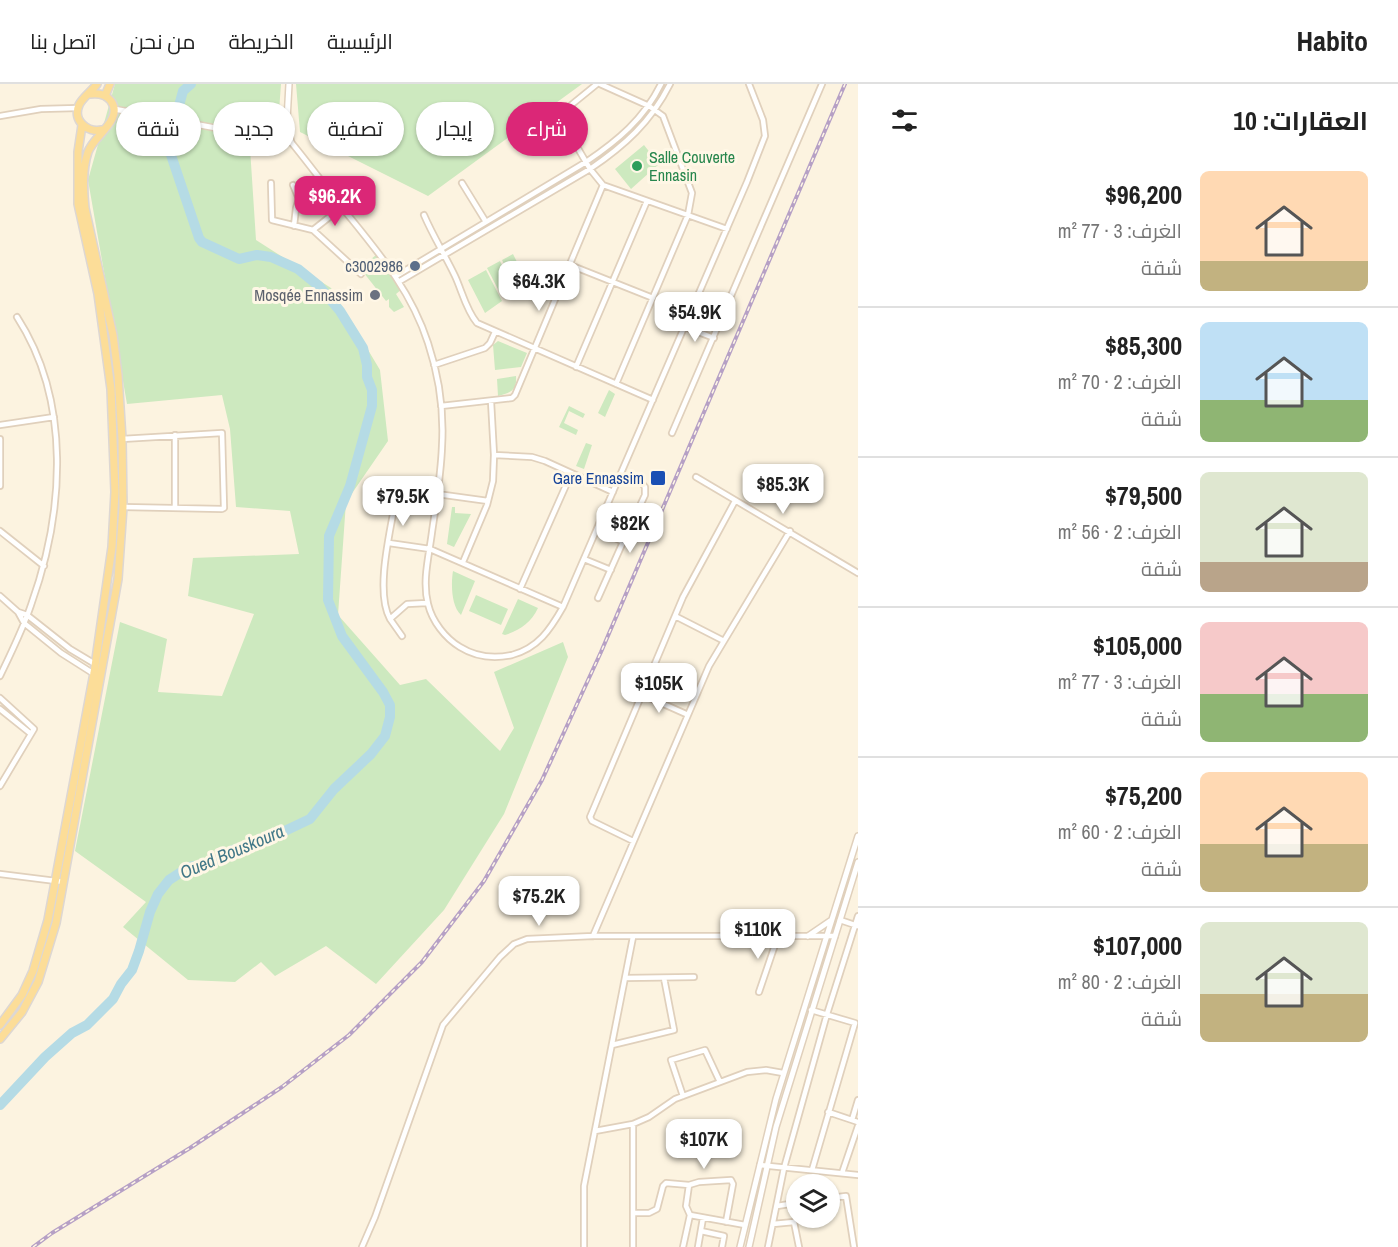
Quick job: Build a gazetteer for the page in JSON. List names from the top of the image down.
{
  "water": ["Oued Bouskoura"],
  "places": {
    "other": ["Salle Couverte Ennasin", "c3002986", "Mosqée Ennassim"],
    "transit": ["Gare Ennassim"]
  },
  "page": {
    "header": "Habito",
    "nav": [
      "الرئيسية",
      "الخريطة",
      "من نحن",
      "اتصل بنا"
    ],
    "heading": "العقارات: 10",
    "chip": [
      "شراء",
      "إيجار",
      "تصفية",
      "جديد",
      "شقة"
    ],
    "list": [
      {
        "name": "$96,200",
        "note": "الغرف: 3 · 77 m² · شقة"
      },
      {
        "name": "$85,300",
        "note": "الغرف: 2 · 70 m² · شقة"
      },
      {
        "name": "$79,500",
        "note": "الغرف: 2 · 56 m² · شقة"
      },
      {
        "name": "$105,000",
        "note": "الغرف: 3 · 77 m² · شقة"
      },
      {
        "name": "$75,200",
        "note": "الغرف: 2 · 60 m² · شقة"
      },
      {
        "name": "$107,000",
        "note": "الغرف: 2 · 80 m² · شقة"
      }
    ],
    "price": [
      "$96.2K",
      "$64.3K",
      "$54.9K",
      "$85.3K",
      "$79.5K",
      "$82K",
      "$105K",
      "$75.2K",
      "$110K",
      "$107K"
    ]
  }
}
